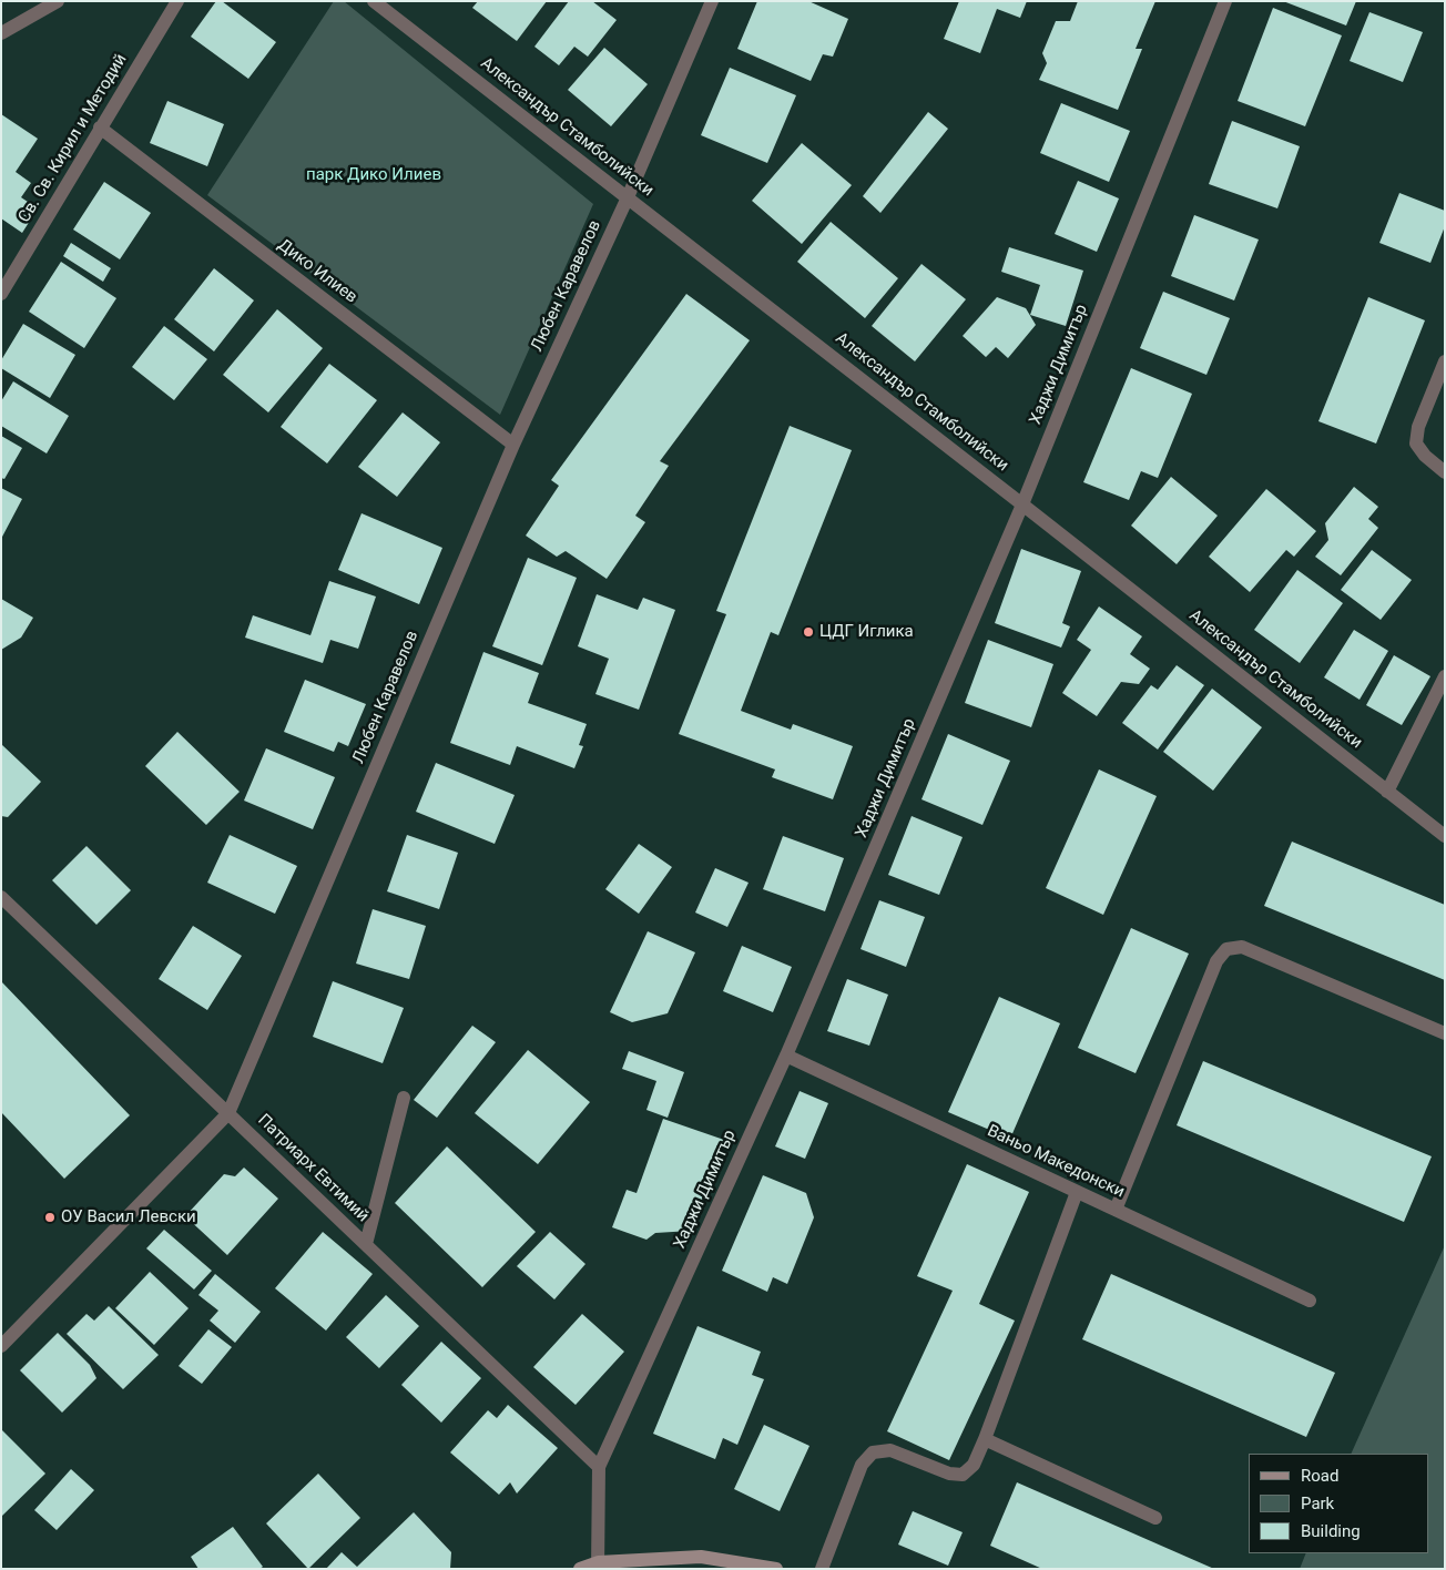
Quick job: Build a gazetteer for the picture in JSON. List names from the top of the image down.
{
  "streets": {
    "street": [
      "Александър Стамболийски",
      "Св. Св. Кирил и Методий",
      "Дико Илиев",
      "Любен Каравелов",
      "Хаджи Димитър",
      "Ваньо Македонски",
      "Патриарх Евтимий"
    ]
  },
  "crossings": [
    ["Александър Стамболийски", "Любен Каравелов"],
    ["Александър Стамболийски", "Хаджи Димитър"],
    ["Св. Св. Кирил и Методий", "Дико Илиев"],
    ["Дико Илиев", "Любен Каравелов"],
    ["Любен Каравелов", "Патриарх Евтимий"],
    ["Хаджи Димитър", "Ваньо Македонски"],
    ["Хаджи Димитър", "Патриарх Евтимий"]
  ],
  "parks": ["парк Дико Илиев"],
  "places": ["ЦДГ Иглика", "ОУ Васил Левски"],
  "legend": ["Road", "Park", "Building"]
}
